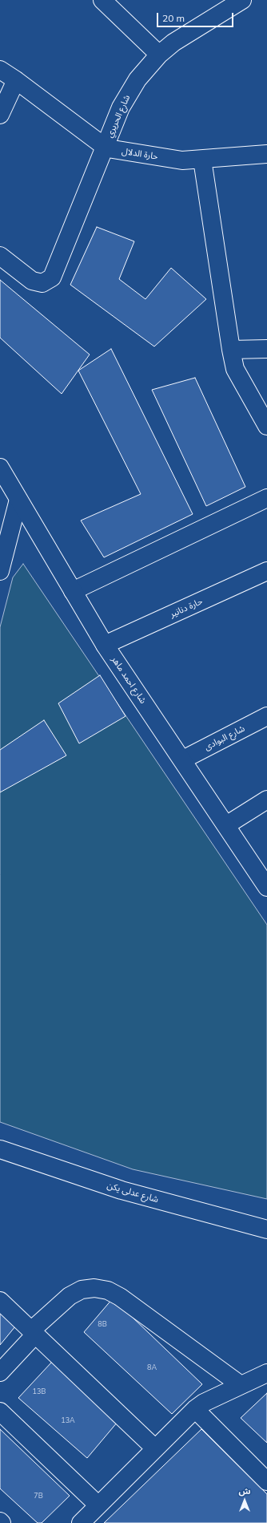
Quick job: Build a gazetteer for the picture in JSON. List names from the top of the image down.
{
  "streets": {
    "street": [
      "شارع الحريري",
      "حارة الدلال",
      "حارة دنانير",
      "شارع احمد ماهر",
      "شارع البوادى",
      "شارع عدلى يكن"
    ]
  },
  "crossings": [
    ["شارع الحريري", "حارة الدلال"],
    ["حارة دنانير", "شارع احمد ماهر"],
    ["شارع احمد ماهر", "شارع البوادى"]
  ],
  "house_numbers": [
    "8B",
    "8A",
    "13B",
    "13A",
    "7B"
  ],
  "scale_bar": "20 m",
  "north": "top"
}
